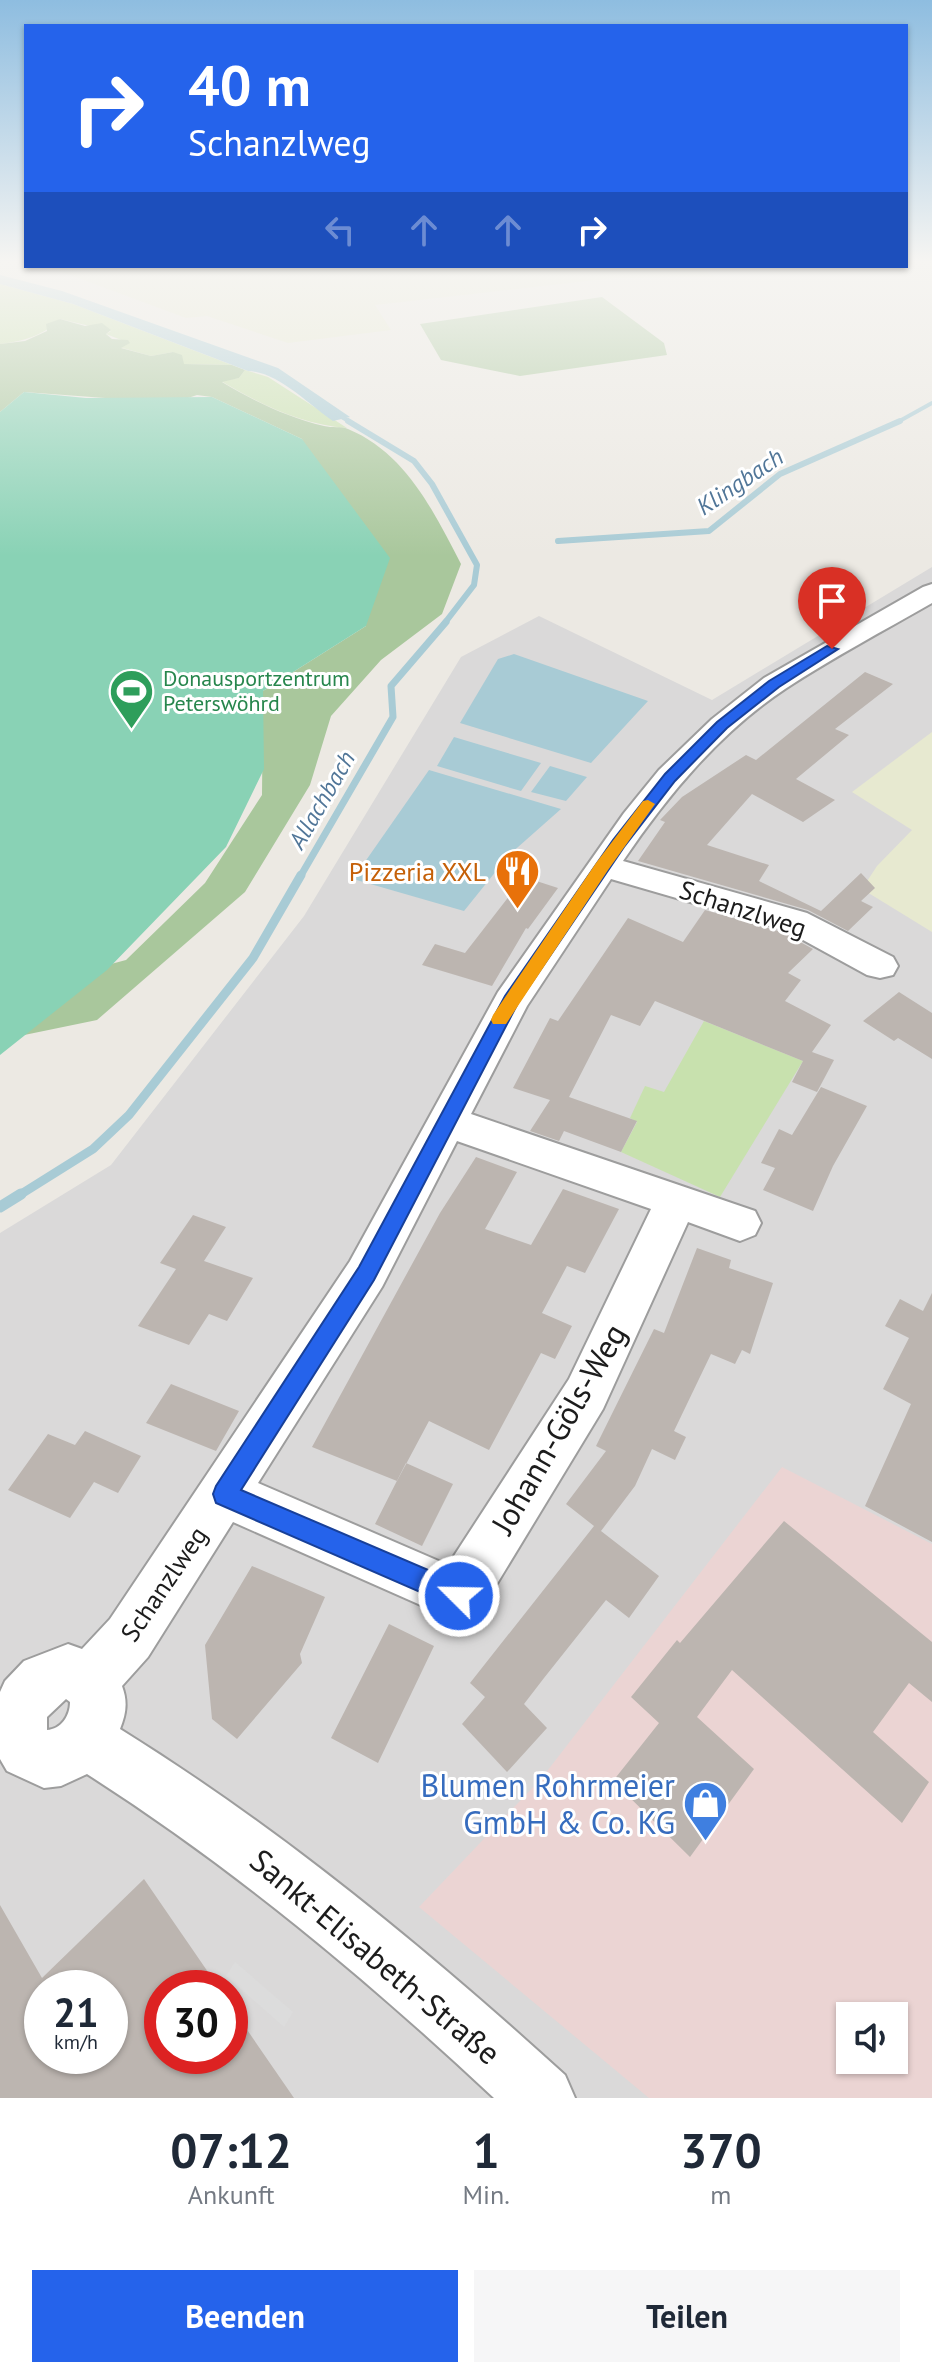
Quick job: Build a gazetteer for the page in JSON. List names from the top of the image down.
{
  "streets": {
    "street": ["Schanzlweg", "Johann-Göls-Weg", "Sankt-Elisabeth-Straße"]
  },
  "crossings": [
    ["Schanzlweg", "Johann-Göls-Weg"],
    ["Schanzlweg", "Sankt-Elisabeth-Straße"]
  ],
  "water": ["Klingbach", "Allachbach"],
  "places": {
    "sports": ["Donausportzentrum Peterswöhrd"],
    "restaurant": ["Pizzeria XXL"],
    "shop": ["Blumen Rohrmeier GmbH & Co. KG"]
  },
  "page": {
    "turn": ["40 m", "Schanzlweg"],
    "speed": "21 km/h",
    "limit": "30",
    "eta": [
      "07:12",
      "Ankunft",
      "1",
      "Min.",
      "370",
      "m"
    ],
    "buttons": ["Beenden", "Teilen"]
  }
}
